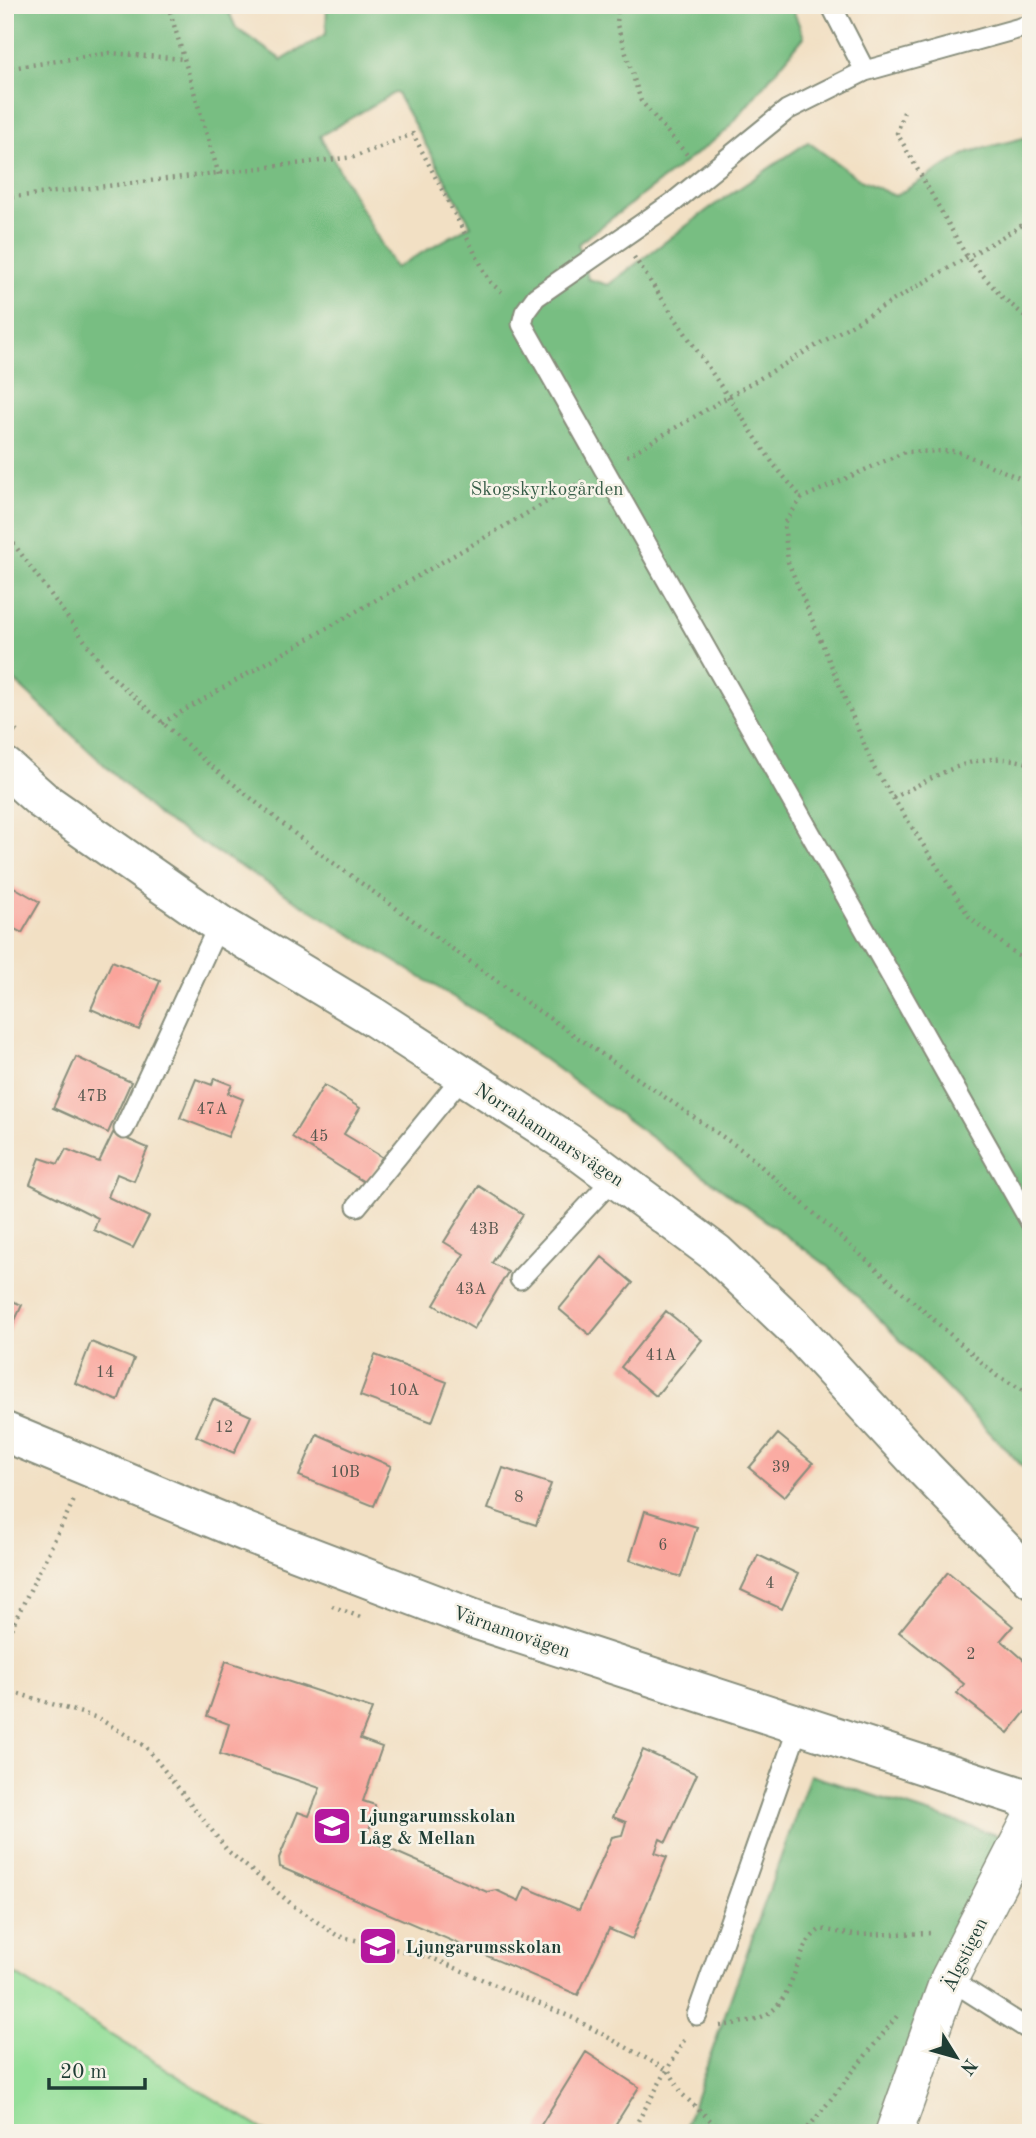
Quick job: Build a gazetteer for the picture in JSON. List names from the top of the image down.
{
  "streets": {
    "street": ["Norrahammarsvägen", "Värnamovägen", "Älgstigen"]
  },
  "parks": ["Skogskyrkogården"],
  "places": {
    "school or university": ["Ljungarumsskolan Låg & Mellan", "Ljungarumsskolan"]
  },
  "house_numbers": [
    "47B",
    "47A",
    "45",
    "43B",
    "43A",
    "41A",
    "14",
    "10A",
    "12",
    "39",
    "10B",
    "8",
    "6",
    "4",
    "2"
  ],
  "scale_bar": "20 m",
  "north": "bottom right"
}
